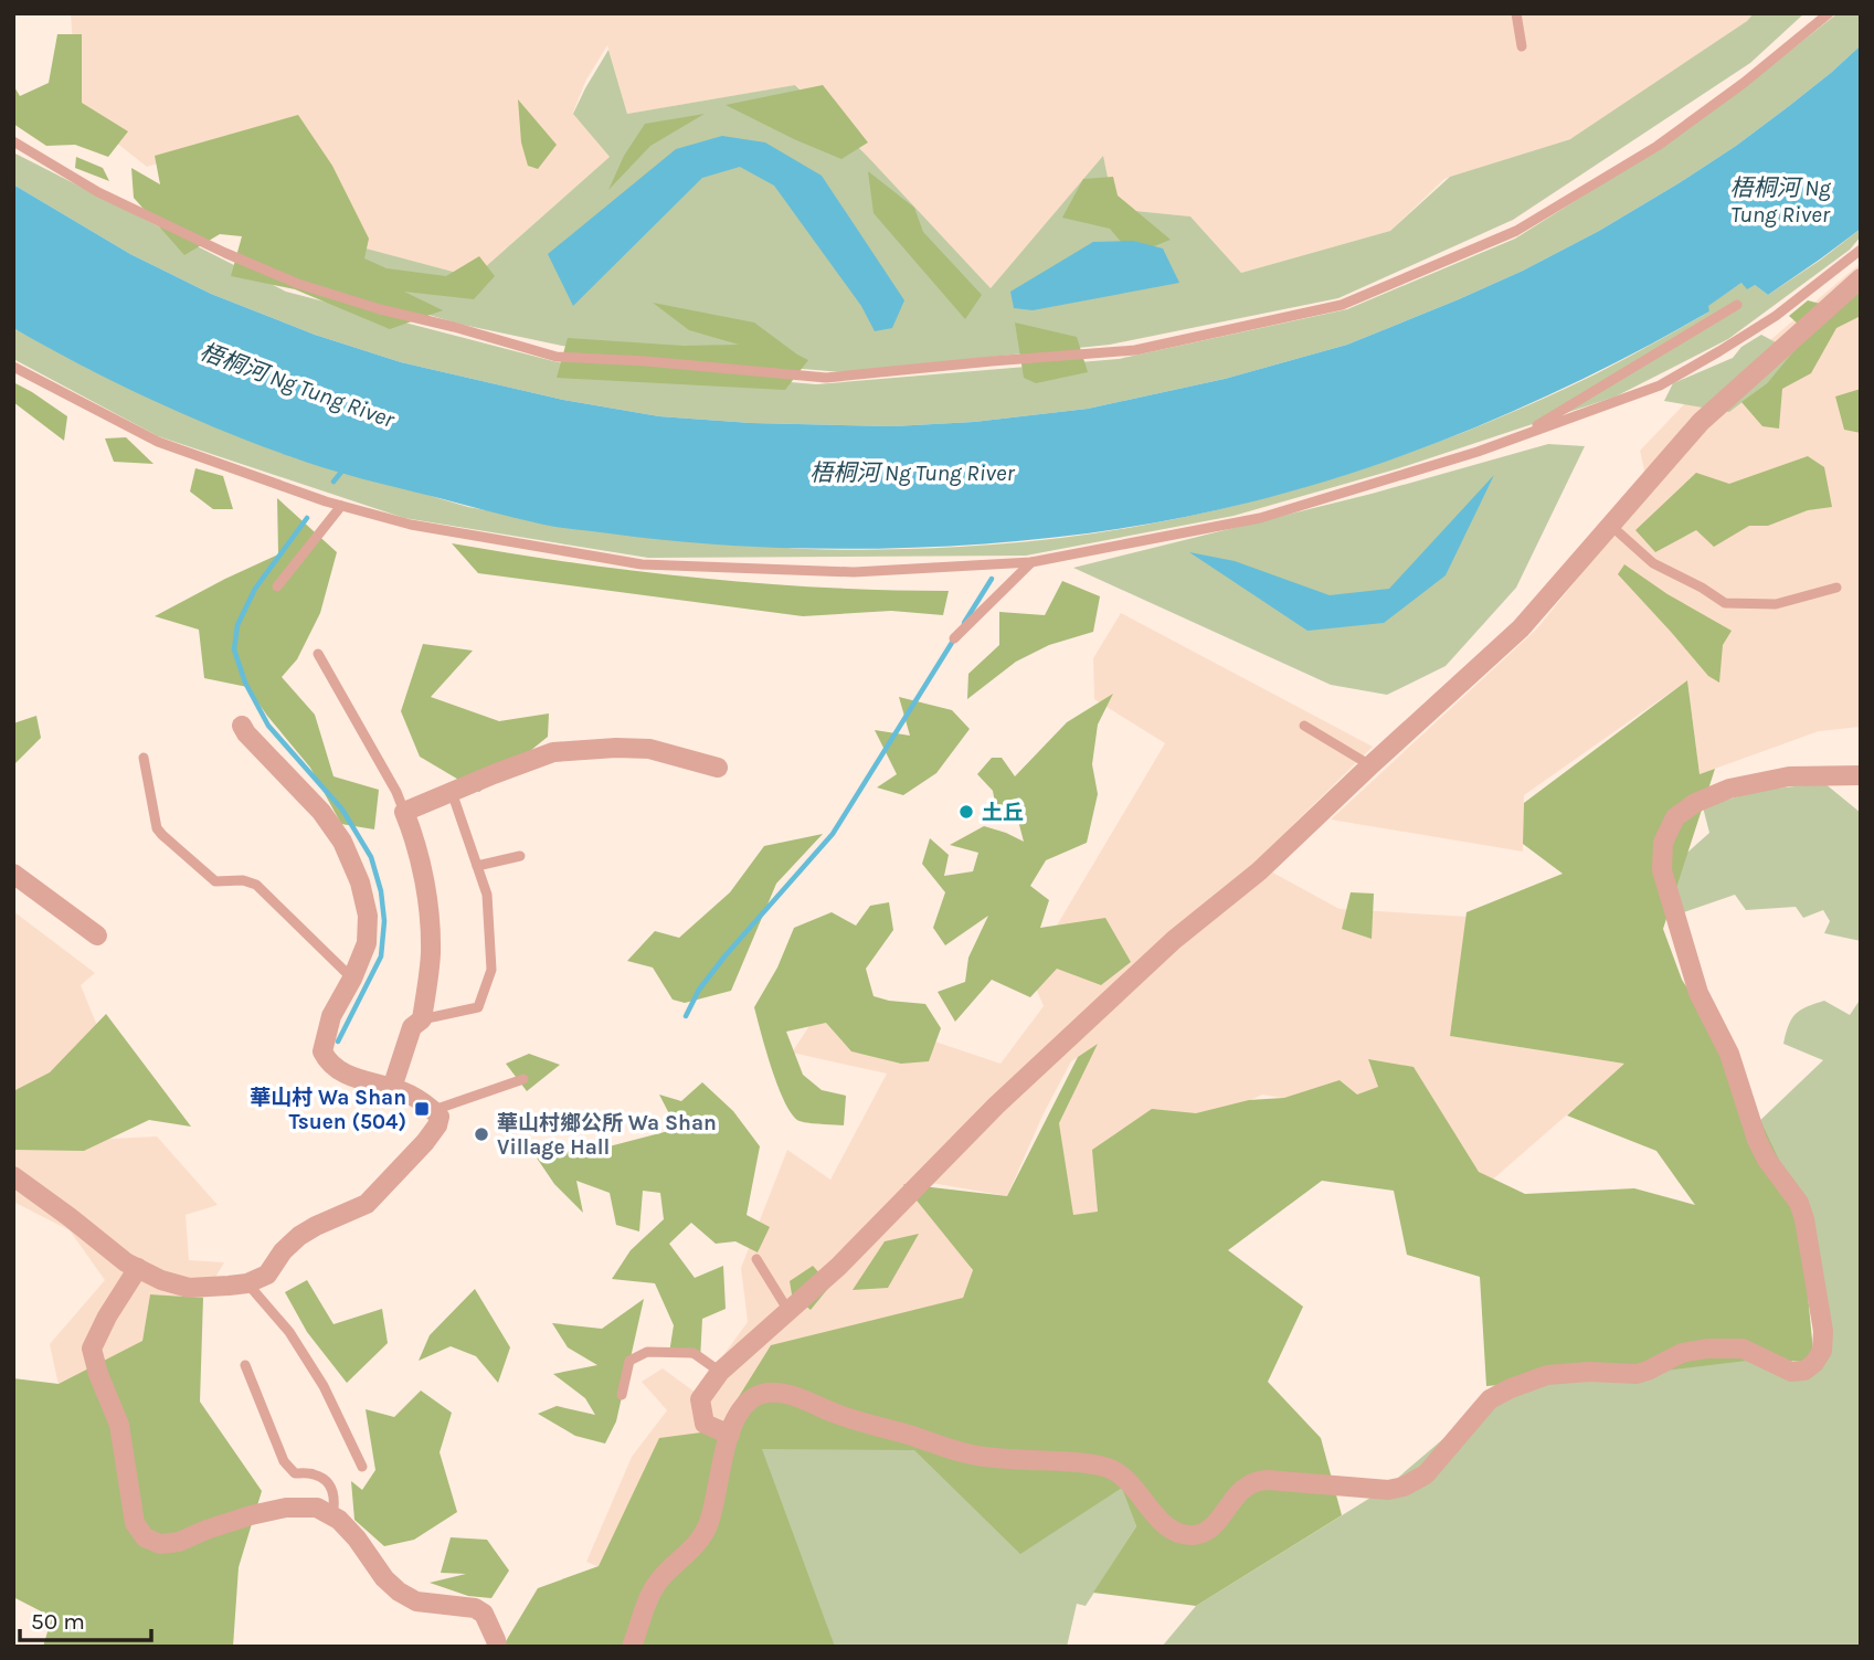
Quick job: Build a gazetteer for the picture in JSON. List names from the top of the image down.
{
  "water": ["梧桐河 Ng Tung River"],
  "places": {
    "other": ["土丘", "華山村鄉公所 Wa Shan Village Hall"],
    "transit": ["華山村 Wa Shan Tsuen (504)"]
  },
  "scale_bar": "50 m"
}
